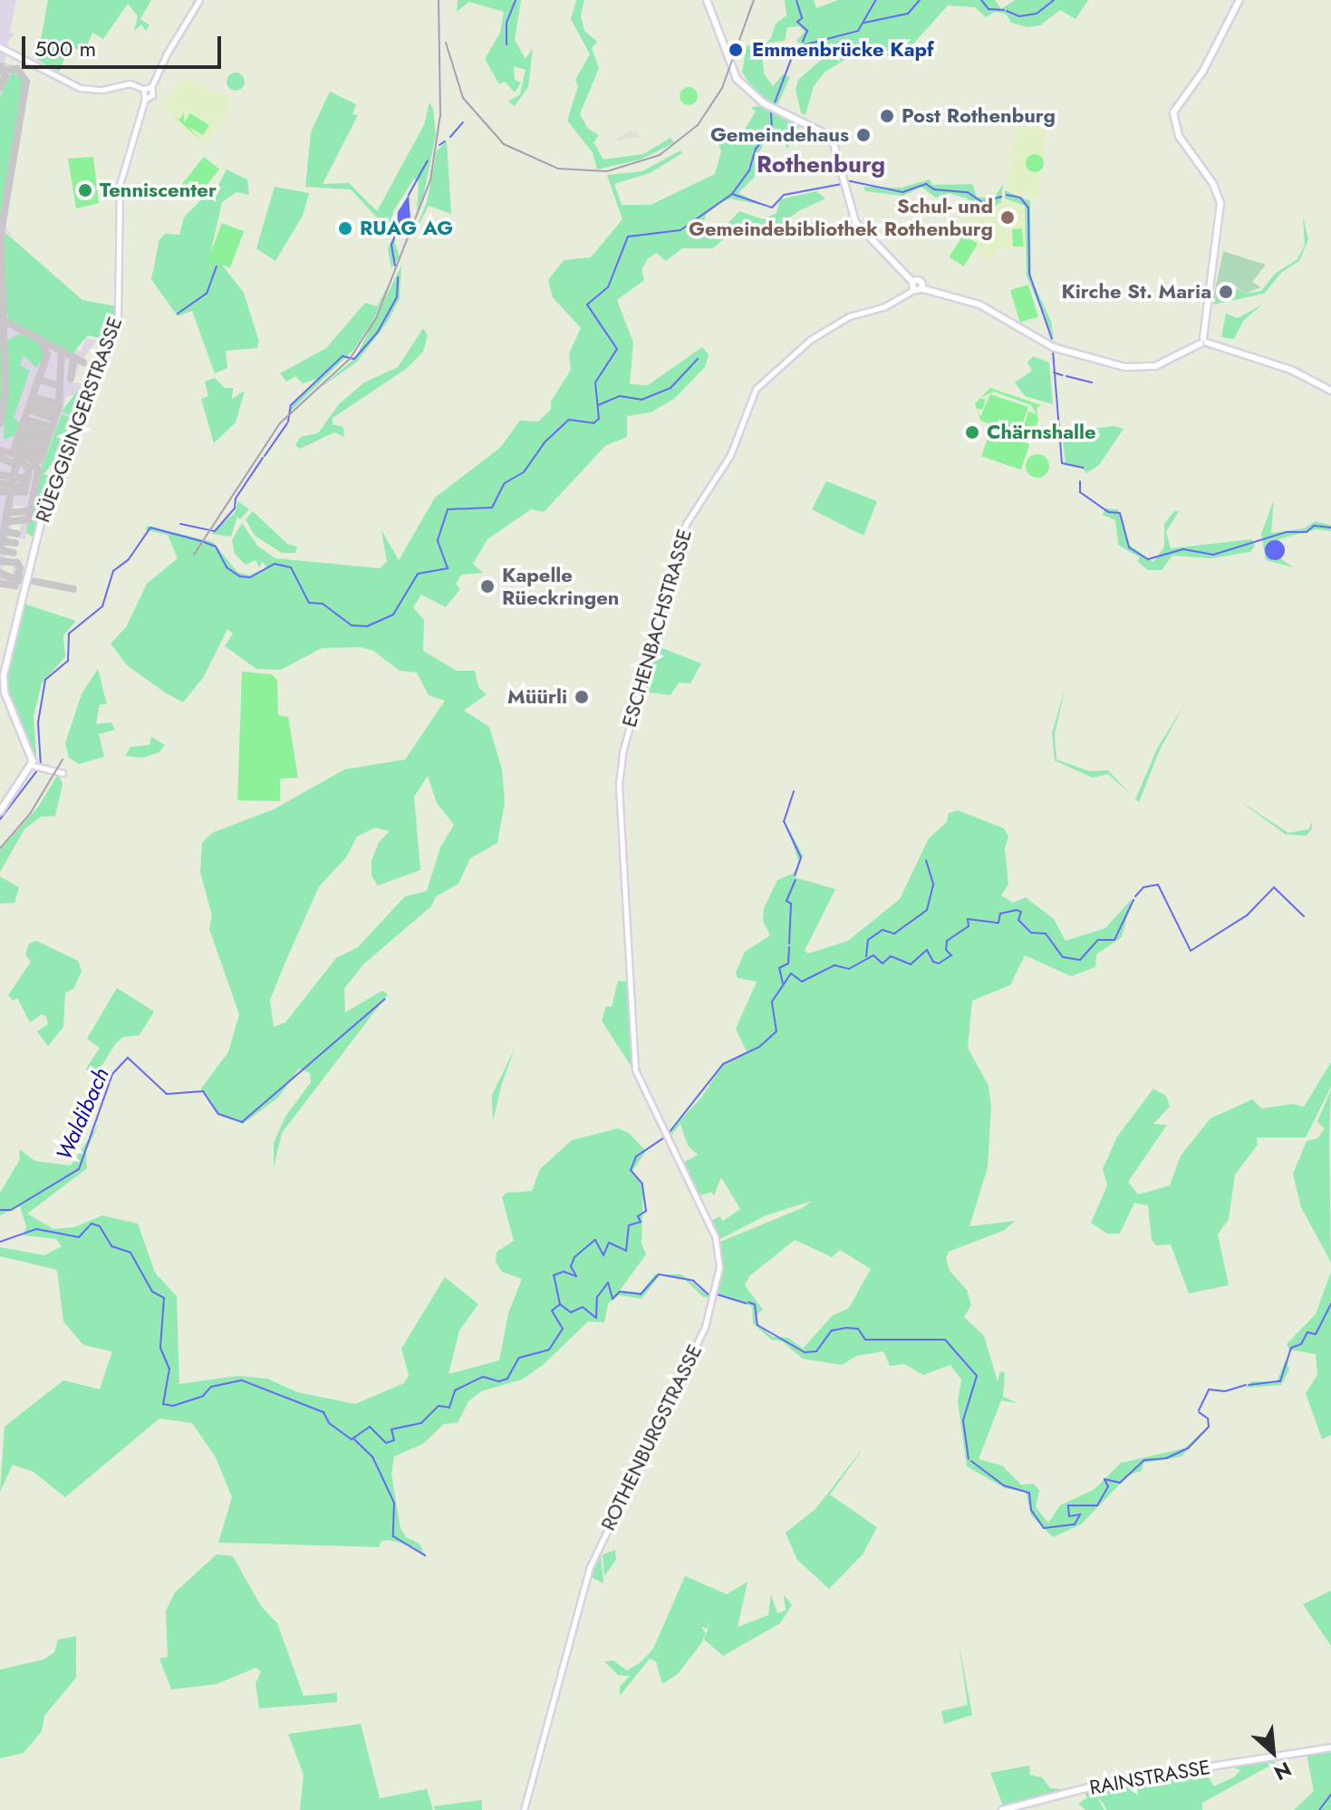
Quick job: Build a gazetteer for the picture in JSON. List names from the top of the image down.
{
  "streets": {
    "main road": ["RÜEGGISINGERSTRASSE", "RAINSTRASSE"],
    "street": ["ESCHENBACHSTRASSE", "ROTHENBURGSTRASSE"]
  },
  "crossings": [
    ["ESCHENBACHSTRASSE", "ROTHENBURGSTRASSE"]
  ],
  "districts": ["Rothenburg"],
  "water": ["Waldibach"],
  "places": [
    "Emmenbrücke Kapf",
    "Post Rothenburg",
    "Gemeindehaus",
    "Tenniscenter",
    "Schul- und Gemeindebibliothek Rothenburg",
    "RUAG AG",
    "Kirche St. Maria",
    "Chärnshalle",
    "Kapelle Rüeckringen",
    "Müürli"
  ],
  "scale_bar": "500 m",
  "north": "bottom right"
}
